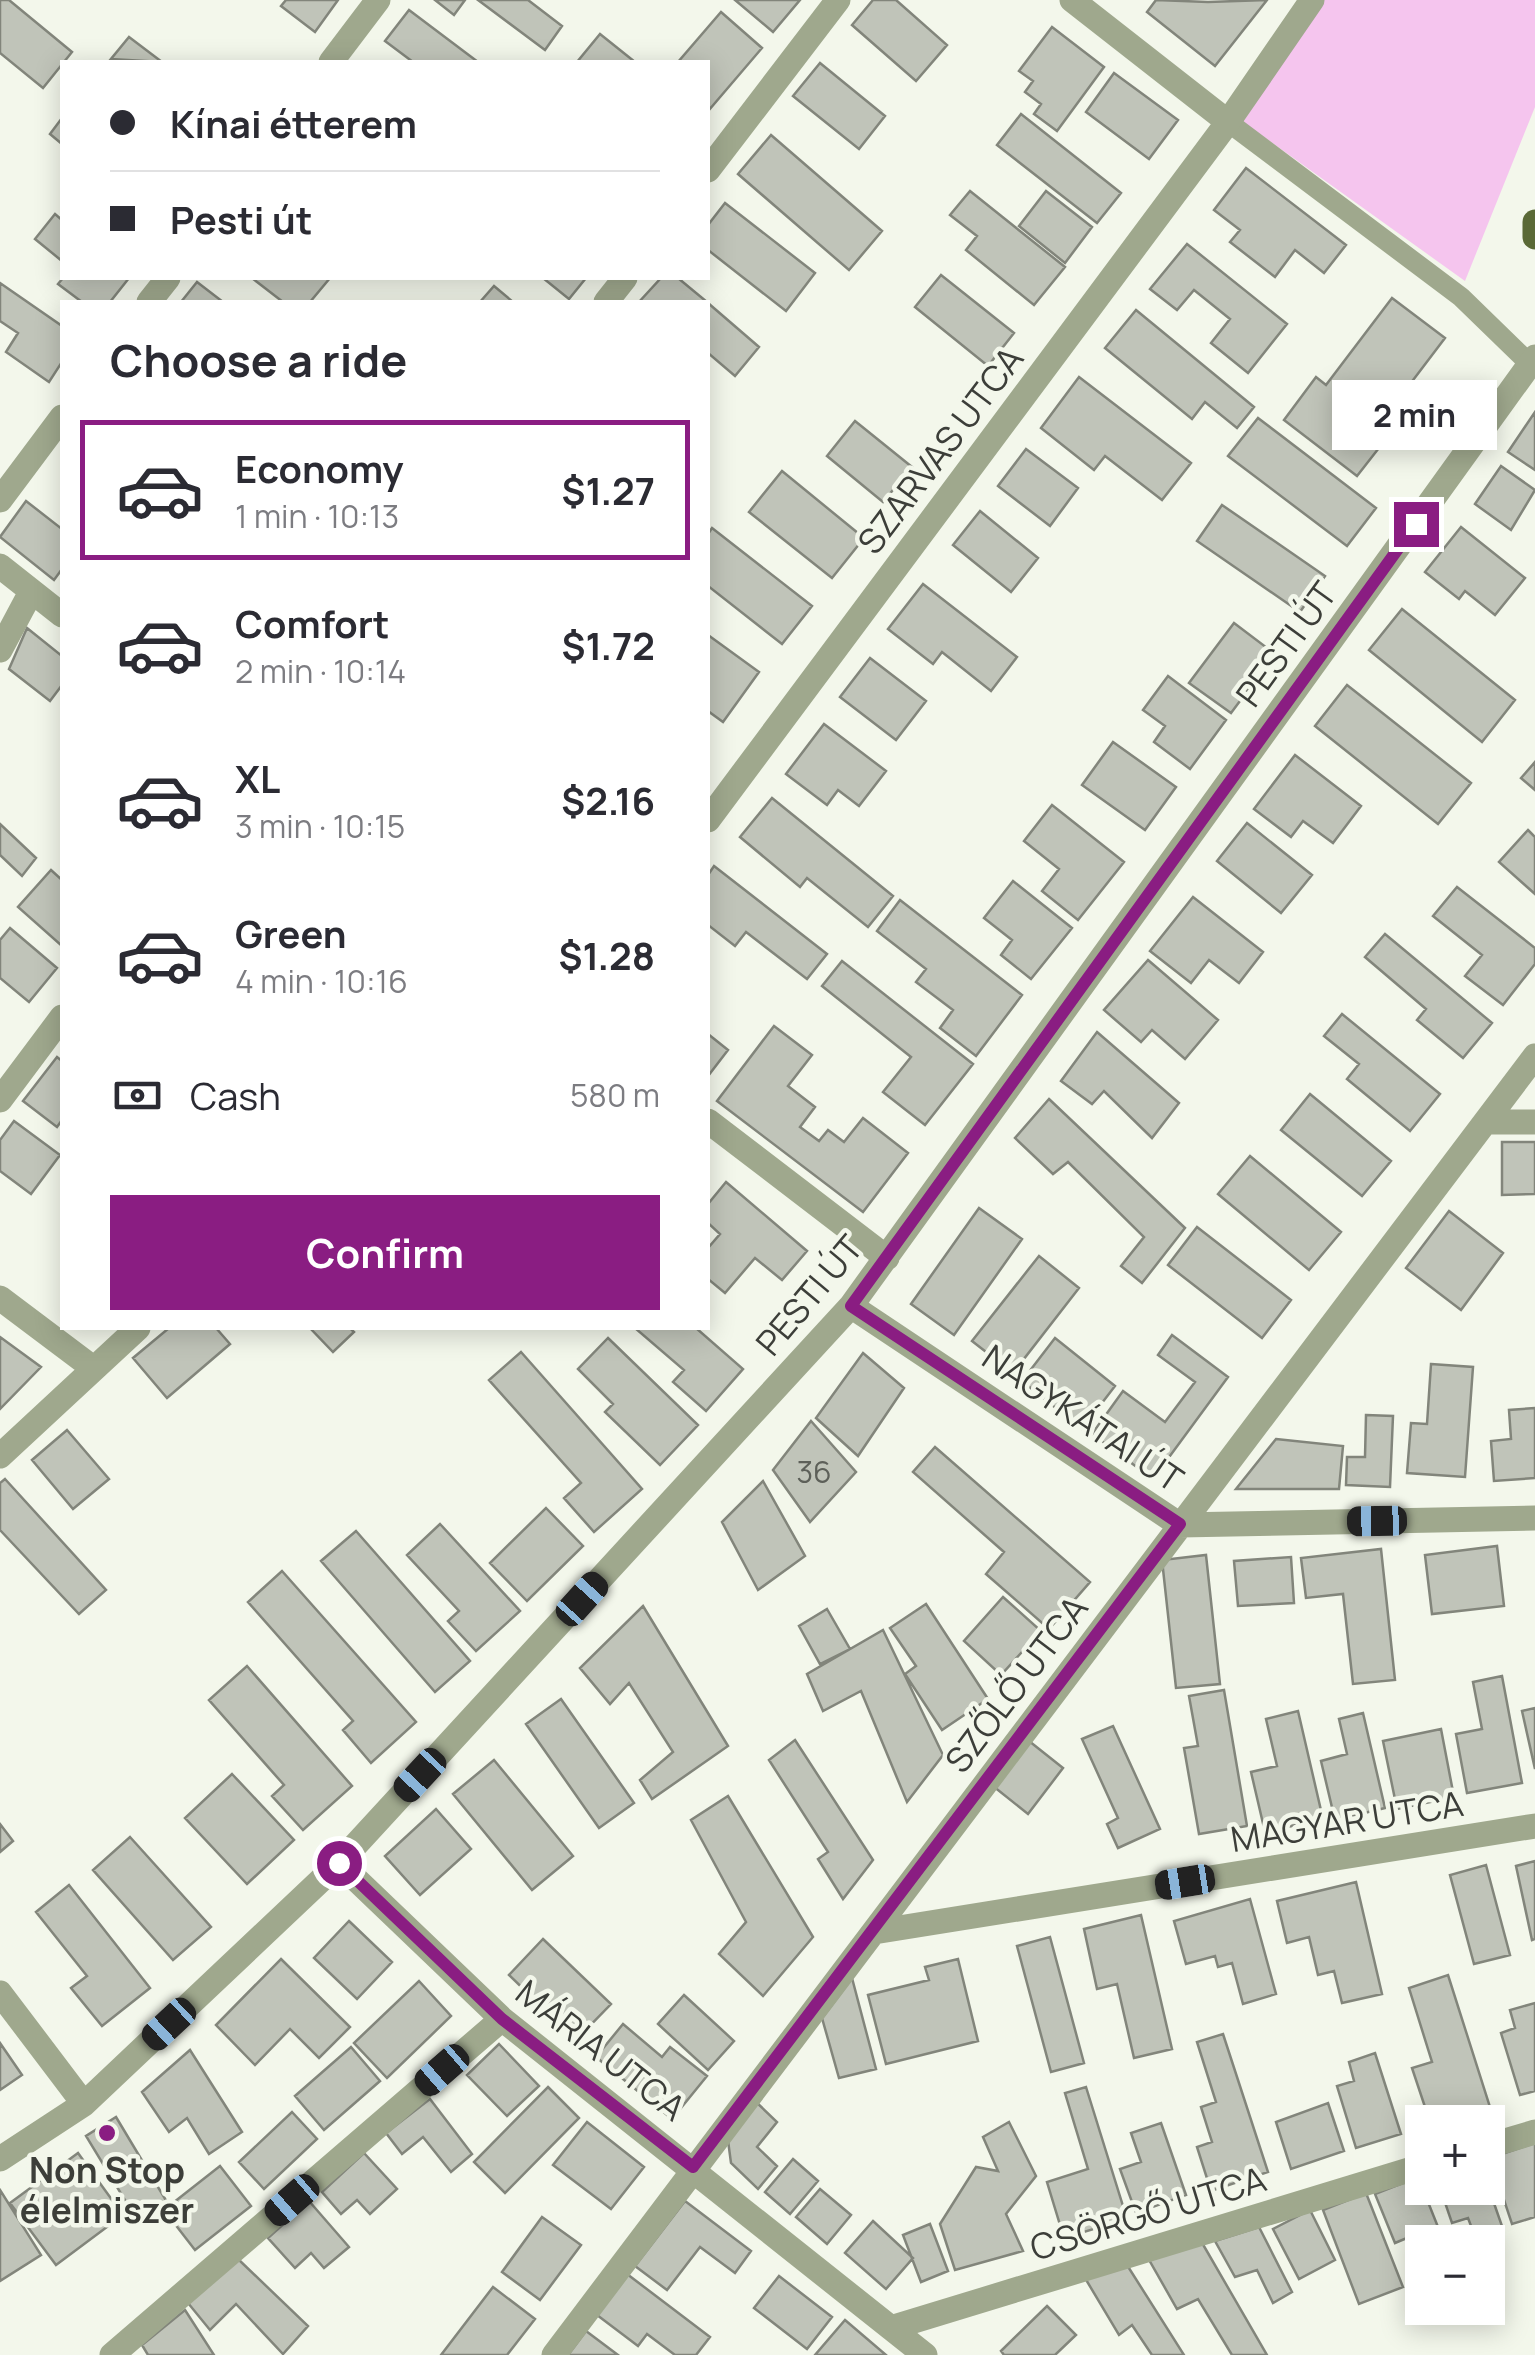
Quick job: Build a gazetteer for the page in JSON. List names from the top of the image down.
{
  "streets": {
    "street": [
      "SZARVAS UTCA",
      "PESTI ÚT",
      "NAGYKÁTAI ÚT",
      "SZŐLŐ UTCA",
      "MAGYAR UTCA",
      "MÁRIA UTCA",
      "CSÖRGŐ UTCA"
    ]
  },
  "crossings": [
    ["PESTI ÚT", "NAGYKÁTAI ÚT"],
    ["PESTI ÚT", "MÁRIA UTCA"],
    ["NAGYKÁTAI ÚT", "SZŐLŐ UTCA"],
    ["SZŐLŐ UTCA", "MAGYAR UTCA"],
    ["SZŐLŐ UTCA", "MÁRIA UTCA"],
    ["MÁRIA UTCA", "CSÖRGŐ UTCA"]
  ],
  "places": ["Non Stop élelmiszer"],
  "house_numbers": ["36"],
  "page": {
    "banner": ["Kínai étterem", "Pesti út"],
    "heading": "Choose a ride",
    "bubble": "2 min",
    "list": [
      {
        "name": "Economy",
        "note": "1 min · 10:13",
        "value": "$1.27"
      },
      {
        "name": "Comfort",
        "note": "2 min · 10:14",
        "value": "$1.72"
      },
      {
        "name": "XL",
        "note": "3 min · 10:15",
        "value": "$2.16"
      },
      {
        "name": "Green",
        "note": "4 min · 10:16",
        "value": "$1.28"
      }
    ],
    "pay": ["Cash", "580 m"],
    "buttons": "Confirm",
    "map_buttons": ["+", "−"]
  }
}
